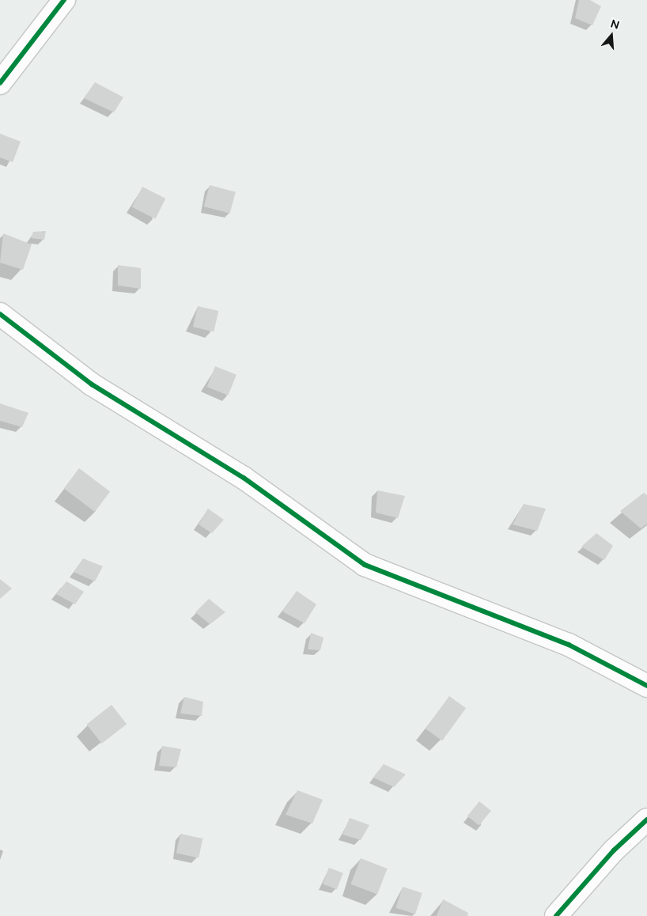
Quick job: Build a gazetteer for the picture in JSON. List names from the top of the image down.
{
  "north": "top"
}
